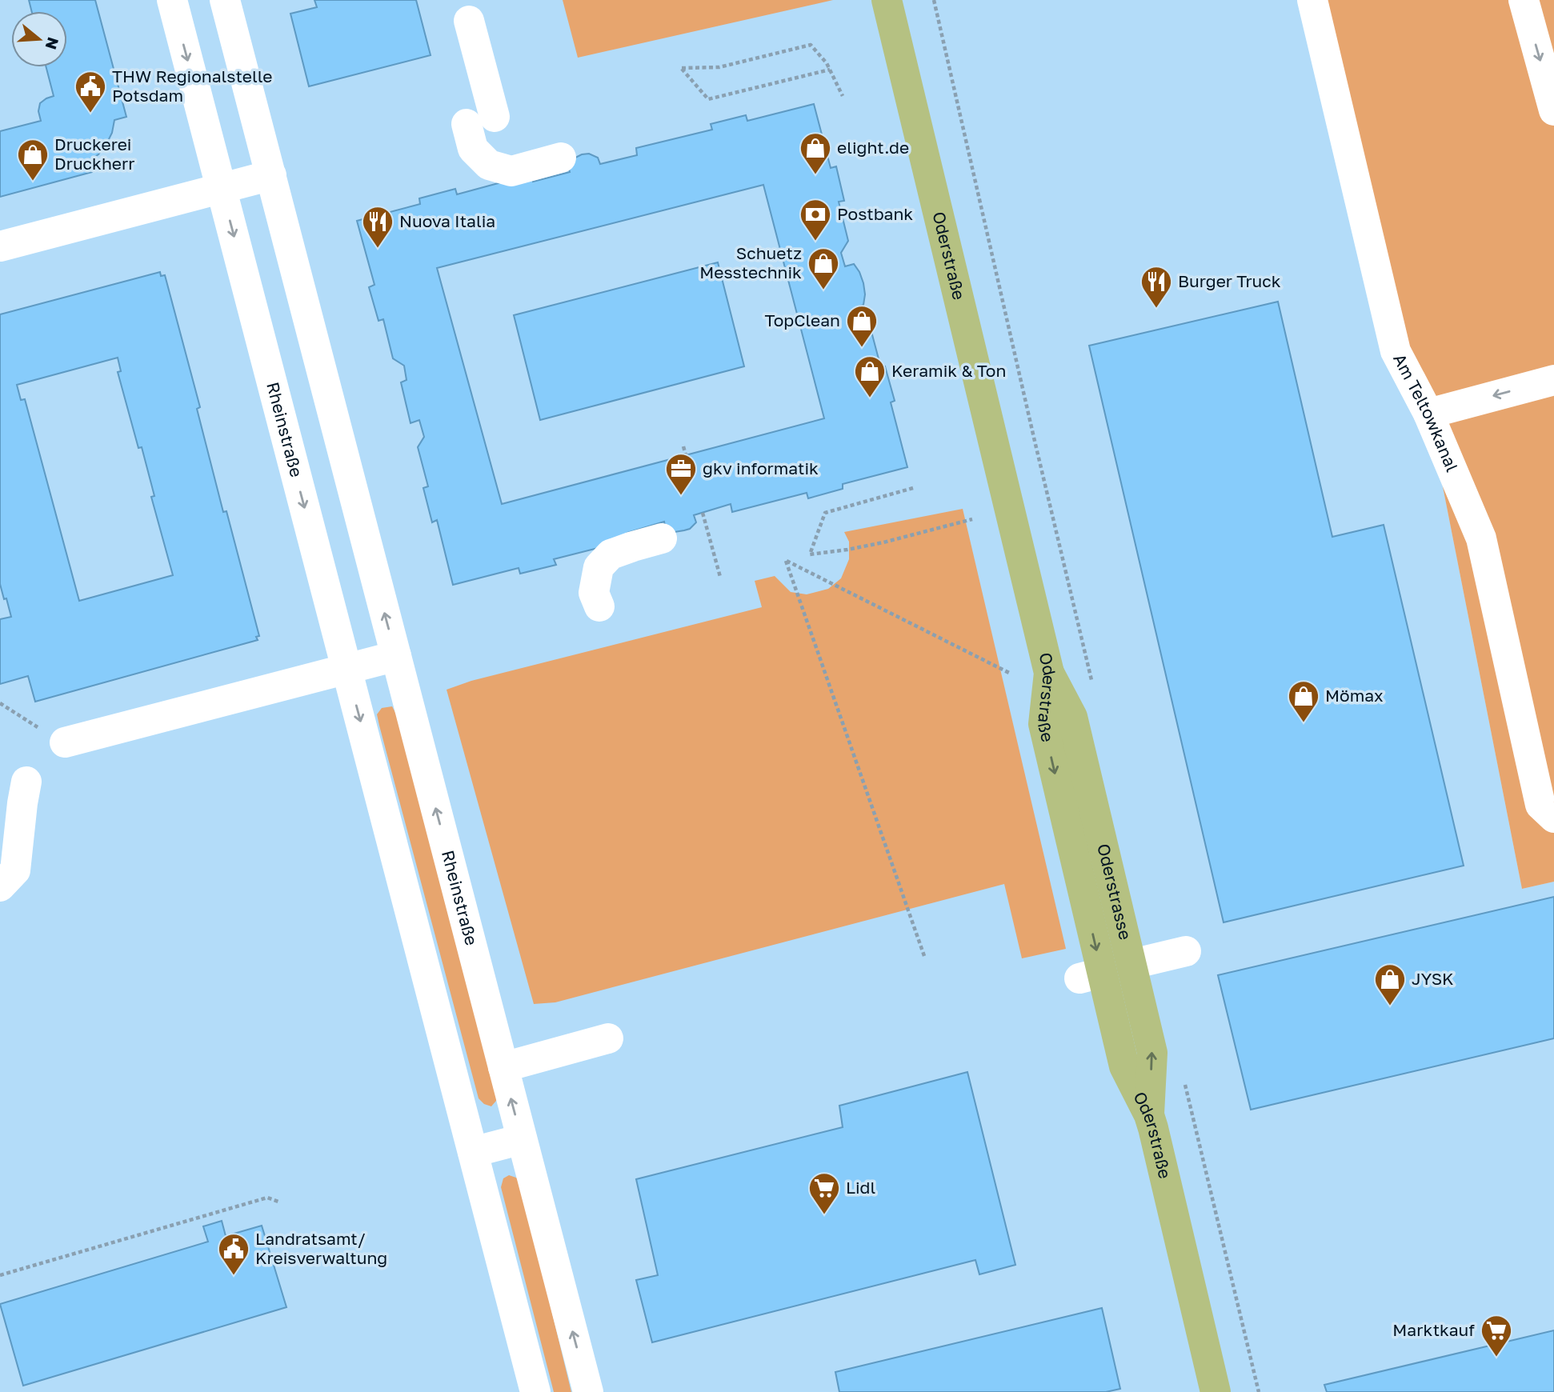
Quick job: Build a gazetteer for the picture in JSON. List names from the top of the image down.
{
  "streets": {
    "main road": ["Oderstraße", "Oderstrasse"],
    "street": ["Am Teltowkanal", "Rheinstraße"]
  },
  "crossings": [
    ["Oderstraße", "Oderstrasse"]
  ],
  "places": {
    "public building": ["THW Regionalstelle Potsdam", "Landratsamt/ Kreisverwaltung"],
    "shop": [
      "elight.de",
      "Druckerei Druckherr",
      "Schuetz Messtechnik",
      "TopClean",
      "Keramik & Ton",
      "Mömax",
      "JYSK"
    ],
    "bank": ["Postbank"],
    "restaurant": ["Nuova Italia", "Burger Truck"],
    "office": ["gkv informatik"],
    "supermarket": ["Lidl", "Marktkauf"]
  },
  "north": "right"
}
